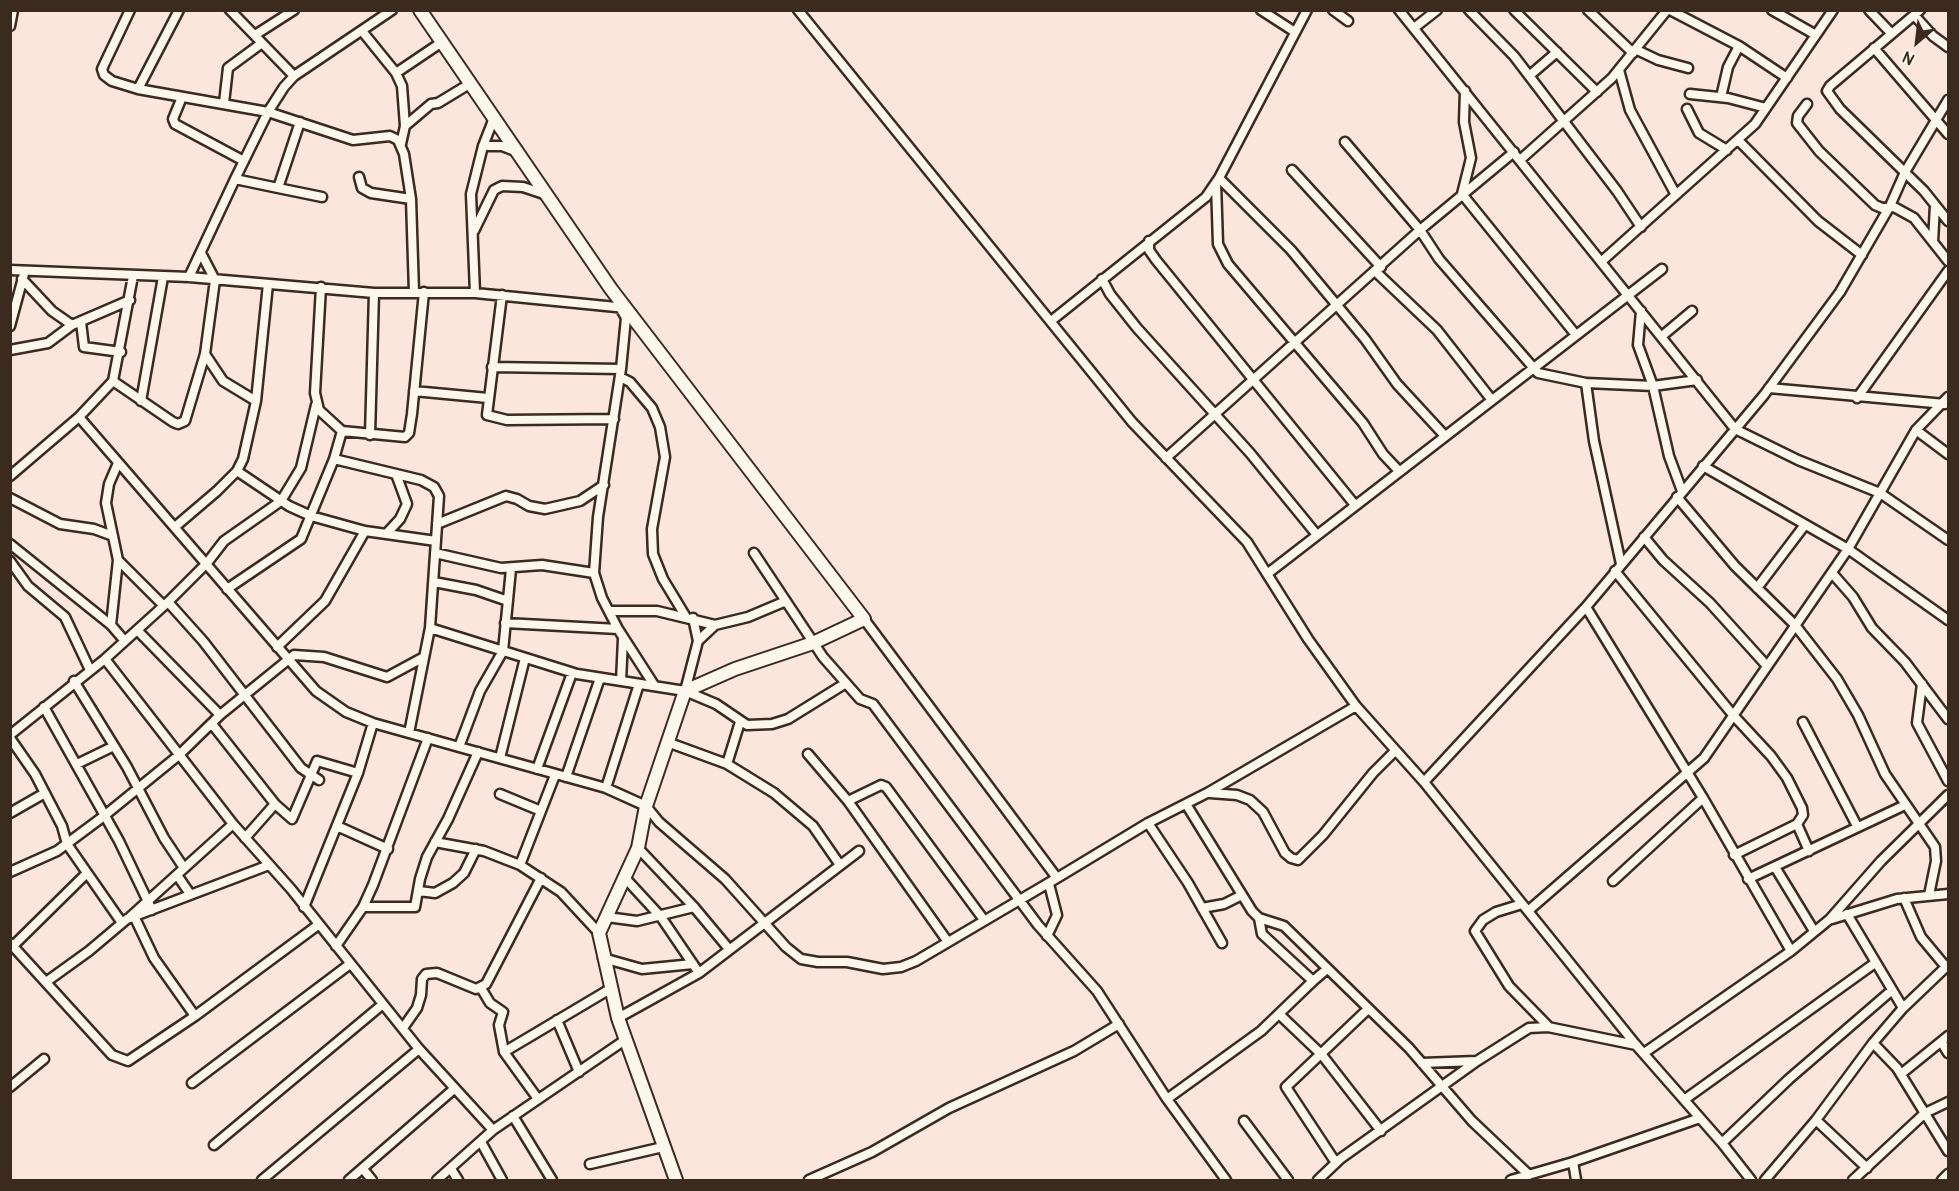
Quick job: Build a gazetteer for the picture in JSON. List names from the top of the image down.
{
  "north": "bottom left"
}
